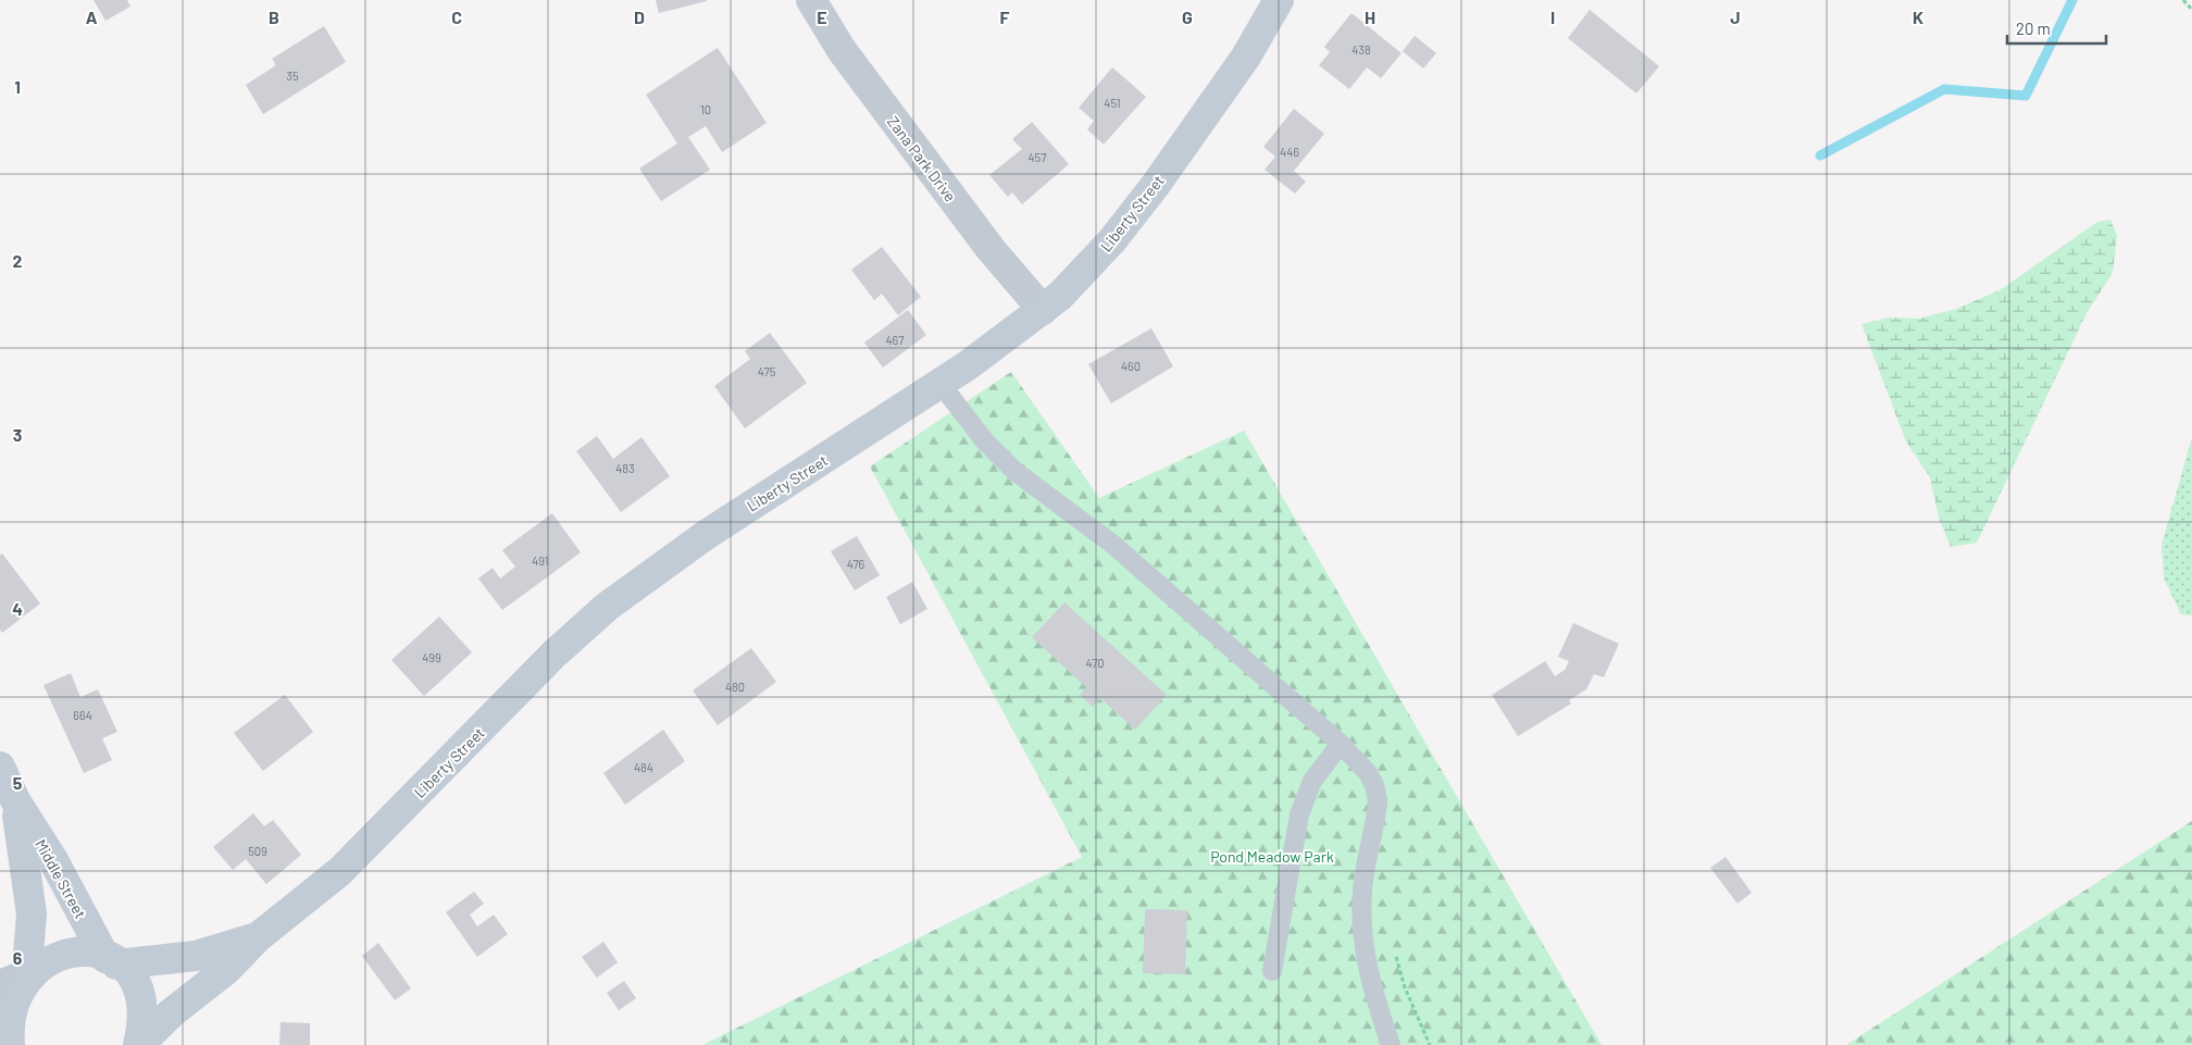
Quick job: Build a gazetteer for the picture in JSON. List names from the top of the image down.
{
  "streets": {
    "main road": ["Liberty Street", "Middle Street"],
    "street": ["Zana Park Drive"]
  },
  "crossings": [
    ["Zana Park Drive", "Liberty Street"],
    ["Liberty Street", "Middle Street"]
  ],
  "parks": ["Pond Meadow Park"],
  "house_numbers": [
    "438",
    "35",
    "451",
    "10",
    "446",
    "457",
    "467",
    "460",
    "475",
    "483",
    "491",
    "476",
    "499",
    "470",
    "480",
    "664",
    "484",
    "509"
  ],
  "scale_bar": "20 m",
  "grid": {
    "columns": [
      "A",
      "B",
      "C",
      "D",
      "E",
      "F",
      "G",
      "H",
      "I",
      "J",
      "K"
    ],
    "rows": [
      "1",
      "2",
      "3",
      "4",
      "5",
      "6"
    ]
  }
}
